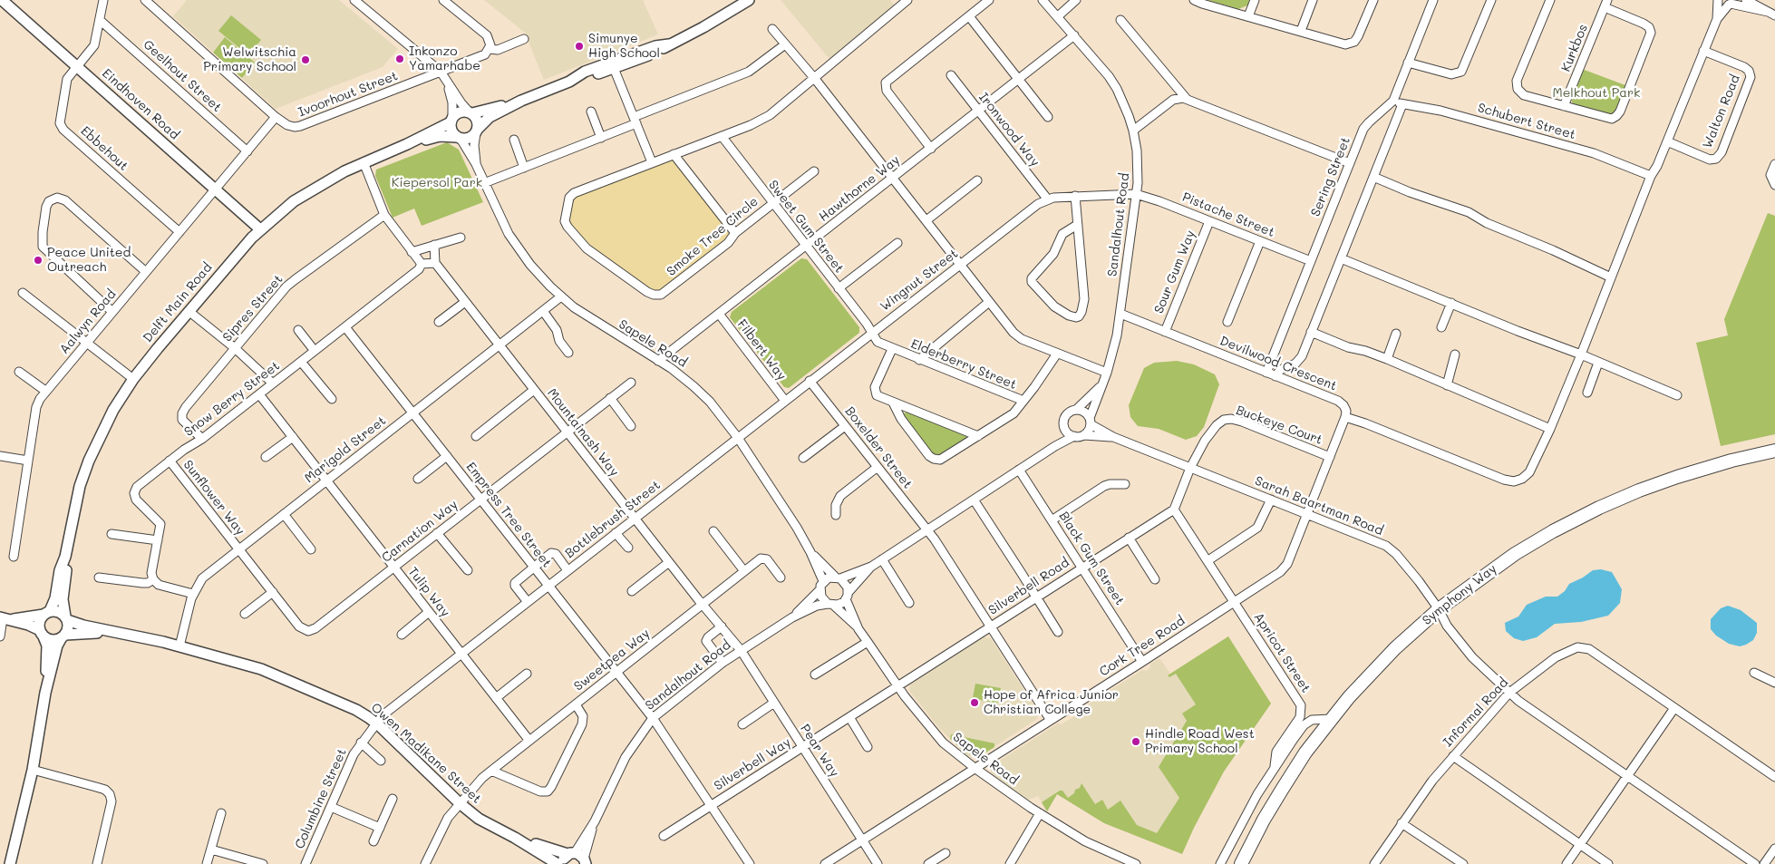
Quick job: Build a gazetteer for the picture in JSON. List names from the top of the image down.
{
  "streets": {
    "main road": ["Symphony Way"],
    "street": [
      "Kurkbos",
      "Geelhout Street",
      "Ivoorhout Street",
      "Eindhoven Road",
      "Walton Road",
      "Schubert Street",
      "Ironwood Way",
      "Ebbehout",
      "Sering Street",
      "Hawthorne Way",
      "Pistache Street",
      "Sandalhout Road",
      "Sweet Gum Street",
      "Smoke Tree Circle",
      "Sour Gum Way",
      "Wingnut Street",
      "Delft Main Road",
      "Sipres Street",
      "Aalwyn Road",
      "Sapele Road",
      "Filbert Way",
      "Devilwood Crescent",
      "Elderberry Street",
      "Snow Berry Street",
      "Buckeye Court",
      "Mountainash Way",
      "Boxelder Street",
      "Marigold Street",
      "Sunflower Way",
      "Sarah Baartman Road",
      "Empress Tree Street",
      "Bottlebrush Street",
      "Carnation Way",
      "Black Gum Street",
      "Silverbell Road",
      "Tulip Way",
      "Cork Tree Road",
      "Apricot Street",
      "Sweetpea Way",
      "Informal Road",
      "Pear Way",
      "Owen Madikane Street",
      "Silverbell Way",
      "Columbine Street"
    ]
  },
  "crossings": [
    ["Geelhout Street", "Aalwyn Road"],
    ["Ivoorhout Street", "Aalwyn Road"],
    ["Eindhoven Road", "Ebbehout"],
    ["Eindhoven Road", "Delft Main Road"],
    ["Eindhoven Road", "Aalwyn Road"],
    ["Schubert Street", "Sering Street"],
    ["Ironwood Way", "Hawthorne Way"],
    ["Ironwood Way", "Wingnut Street"],
    ["Ebbehout", "Aalwyn Road"],
    ["Sering Street", "Pistache Street"],
    ["Sering Street", "Devilwood Crescent"],
    ["Hawthorne Way", "Sandalhout Road"],
    ["Hawthorne Way", "Sweet Gum Street"],
    ["Hawthorne Way", "Sapele Road"],
    ["Hawthorne Way", "Filbert Way"],
    ["Pistache Street", "Sandalhout Road"],
    ["Pistache Street", "Sour Gum Way"],
    ["Pistache Street", "Wingnut Street"],
    ["Sandalhout Road", "Wingnut Street"],
    ["Sandalhout Road", "Sapele Road"],
    ["Sandalhout Road", "Devilwood Crescent"],
    ["Sandalhout Road", "Mountainash Way"],
    ["Sandalhout Road", "Empress Tree Street"],
    ["Sandalhout Road", "Pear Way"],
    ["Sandalhout Road", "Owen Madikane Street"],
    ["Sweet Gum Street", "Smoke Tree Circle"],
    ["Sweet Gum Street", "Wingnut Street"],
    ["Sweet Gum Street", "Elderberry Street"],
    ["Sour Gum Way", "Devilwood Crescent"],
    ["Wingnut Street", "Sapele Road"],
    ["Wingnut Street", "Filbert Way"],
    ["Wingnut Street", "Elderberry Street"],
    ["Wingnut Street", "Boxelder Street"],
    ["Wingnut Street", "Bottlebrush Street"],
    ["Delft Main Road", "Sapele Road"],
    ["Delft Main Road", "Owen Madikane Street"],
    ["Sipres Street", "Snow Berry Street"],
    ["Sapele Road", "Marigold Street"],
    ["Sapele Road", "Bottlebrush Street"],
    ["Sapele Road", "Silverbell Road"],
    ["Sapele Road", "Cork Tree Road"],
    ["Sapele Road", "Silverbell Way"],
    ["Snow Berry Street", "Sunflower Way"],
    ["Snow Berry Street", "Empress Tree Street"],
    ["Snow Berry Street", "Tulip Way"],
    ["Buckeye Court", "Sarah Baartman Road"],
    ["Mountainash Way", "Marigold Street"],
    ["Mountainash Way", "Bottlebrush Street"],
    ["Mountainash Way", "Carnation Way"],
    ["Mountainash Way", "Sweetpea Way"],
    ["Mountainash Way", "Pear Way"],
    ["Boxelder Street", "Silverbell Road"],
    ["Boxelder Street", "Cork Tree Road"],
    ["Marigold Street", "Sunflower Way"],
    ["Marigold Street", "Empress Tree Street"],
    ["Marigold Street", "Carnation Way"],
    ["Marigold Street", "Tulip Way"],
    ["Marigold Street", "Owen Madikane Street"],
    ["Sunflower Way", "Carnation Way"],
    ["Sarah Baartman Road", "Symphony Way"],
    ["Sarah Baartman Road", "Cork Tree Road"],
    ["Sarah Baartman Road", "Informal Road"],
    ["Empress Tree Street", "Bottlebrush Street"],
    ["Empress Tree Street", "Carnation Way"],
    ["Empress Tree Street", "Sweetpea Way"],
    ["Empress Tree Street", "Silverbell Way"],
    ["Bottlebrush Street", "Tulip Way"],
    ["Bottlebrush Street", "Owen Madikane Street"],
    ["Bottlebrush Street", "Columbine Street"],
    ["Carnation Way", "Tulip Way"],
    ["Black Gum Street", "Silverbell Road"],
    ["Black Gum Street", "Cork Tree Road"],
    ["Silverbell Road", "Apricot Street"],
    ["Silverbell Road", "Silverbell Way"],
    ["Tulip Way", "Sweetpea Way"],
    ["Symphony Way", "Apricot Street"],
    ["Cork Tree Road", "Apricot Street"],
    ["Cork Tree Road", "Pear Way"],
    ["Sweetpea Way", "Owen Madikane Street"],
    ["Pear Way", "Silverbell Way"],
    ["Owen Madikane Street", "Columbine Street"]
  ],
  "parks": ["Melkhout Park", "Kiepersol Park"],
  "places": [
    "Simunye High School",
    "Inkonzo Yamarhabe",
    "Welwitschia Primary School",
    "Peace United Outreach",
    "Hope of Africa Junior Christian College",
    "Hindle Road West Primary School"
  ]
}
